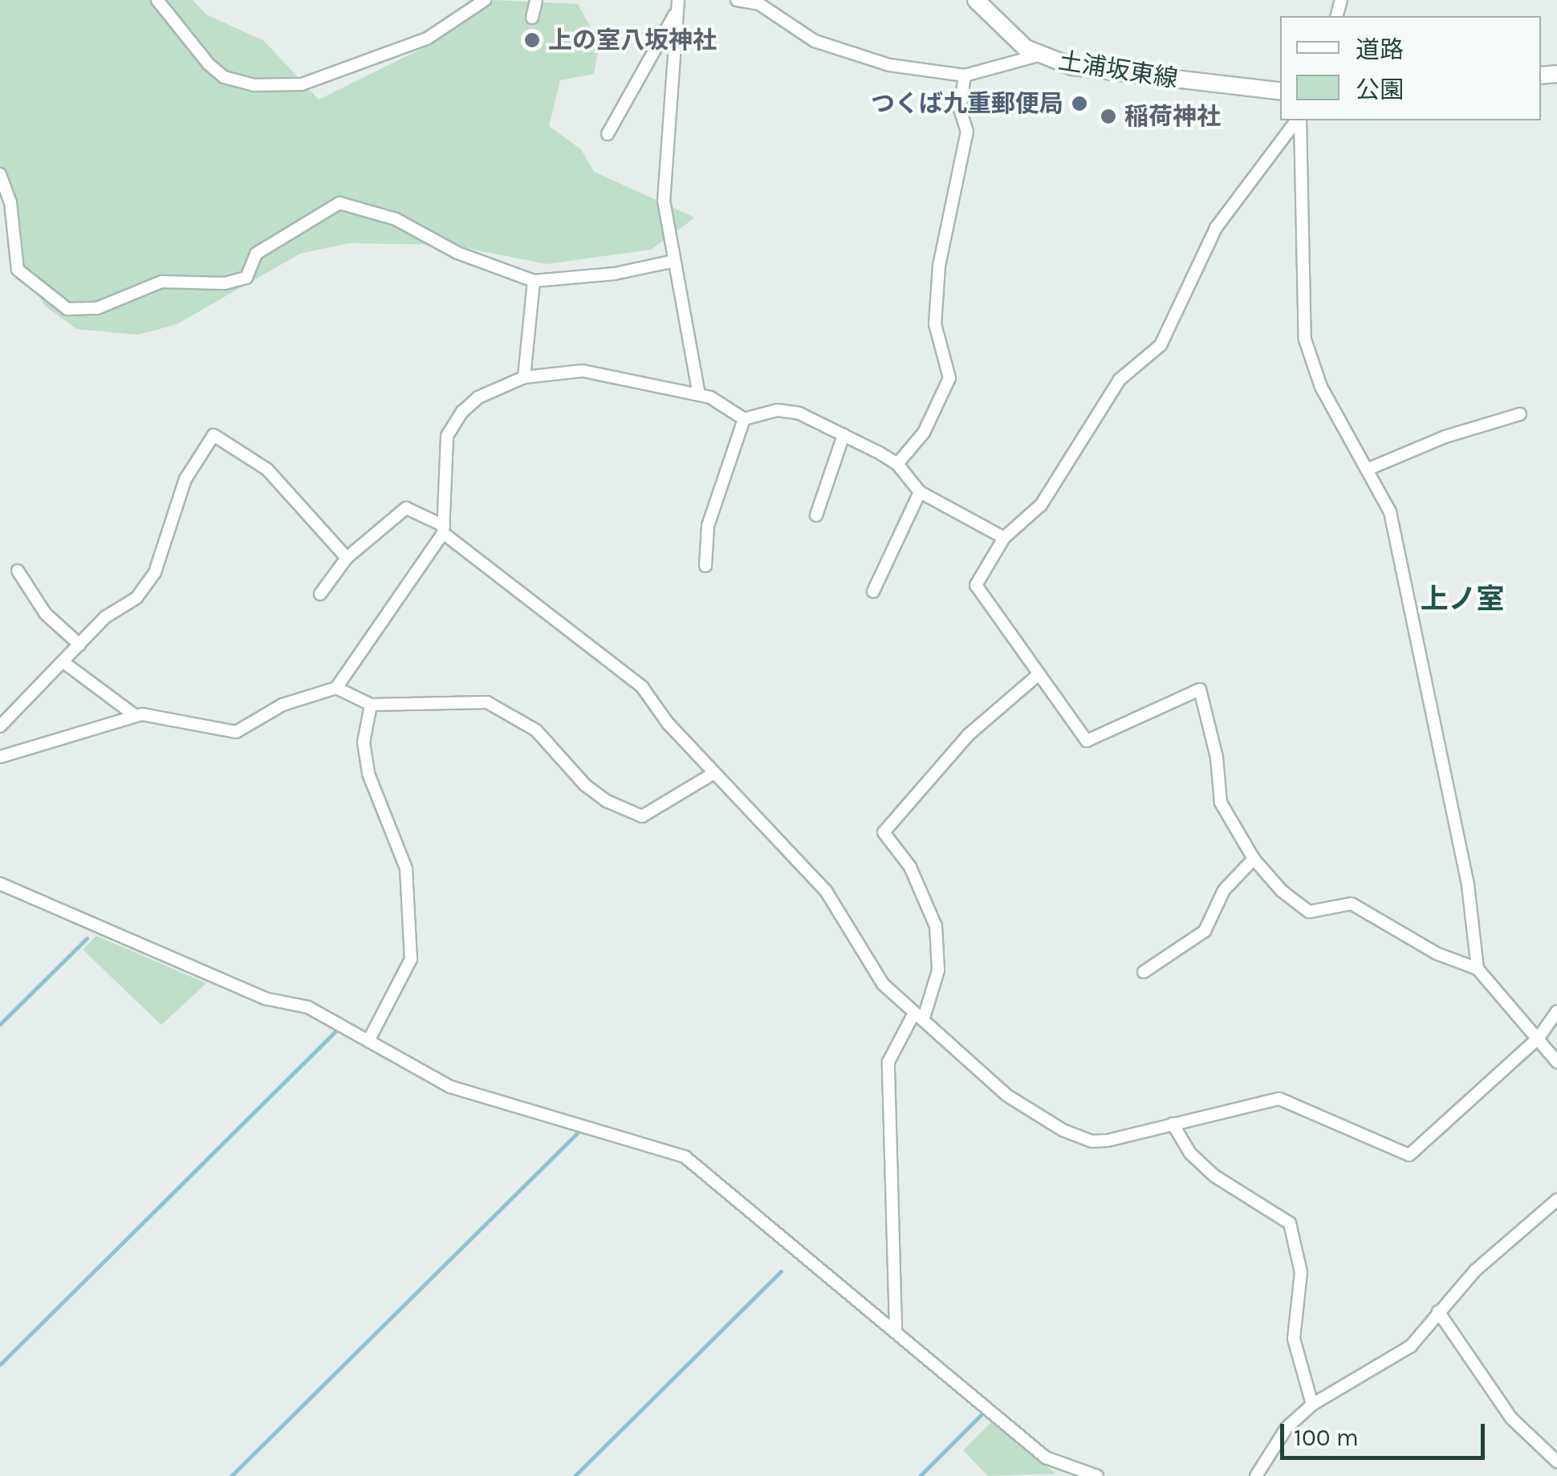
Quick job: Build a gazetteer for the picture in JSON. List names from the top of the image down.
{
  "streets": {
    "main road": ["土浦坂東線"]
  },
  "districts": ["上ノ室"],
  "places": ["上の室八坂神社", "つくば九重郵便局", "稲荷神社"],
  "legend": ["道路", "公園"],
  "scale_bar": "100 m"
}
